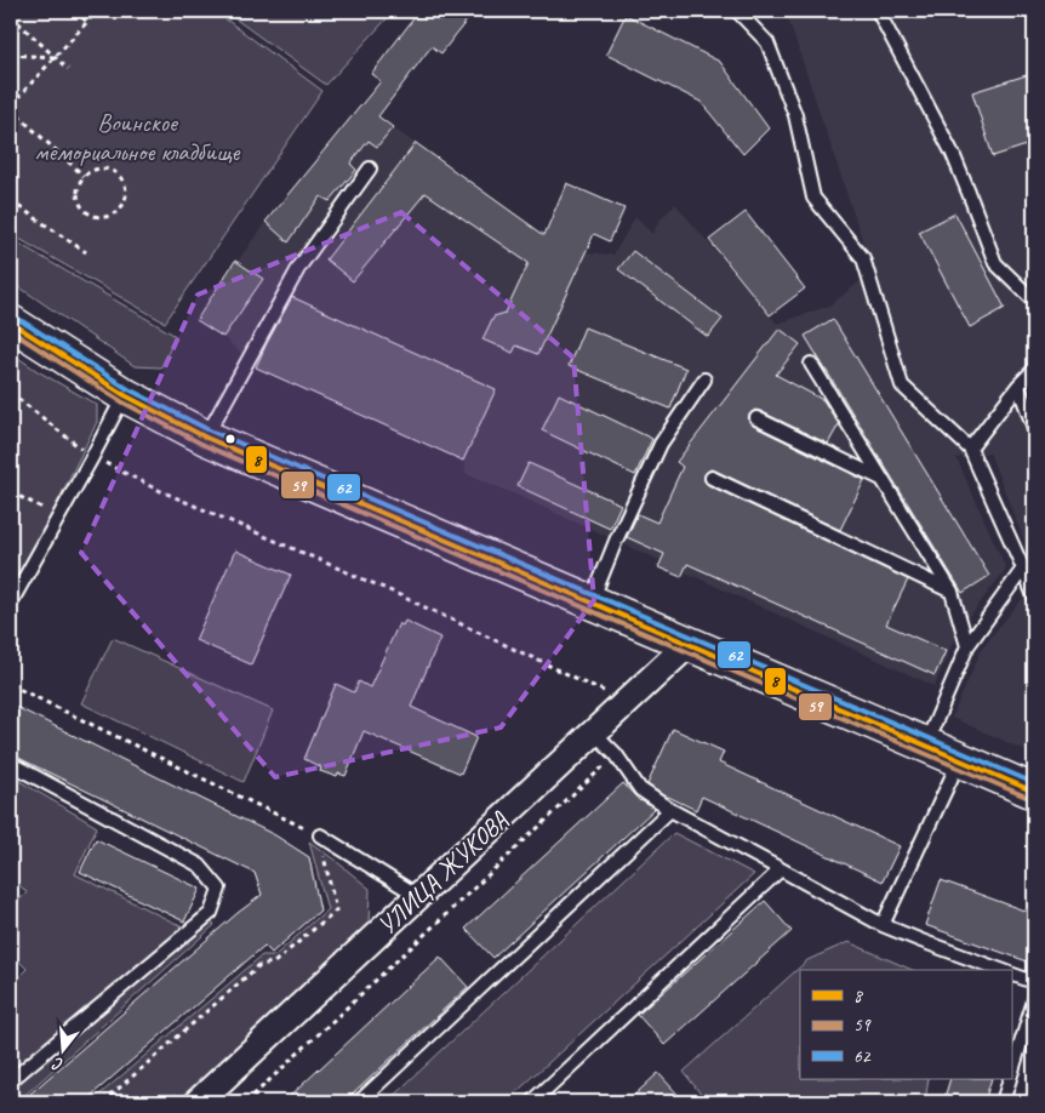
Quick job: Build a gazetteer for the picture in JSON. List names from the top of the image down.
{
  "streets": {
    "street": ["УЛИЦА ЖУКОВА"]
  },
  "parks": ["Воинское мемориальное кладбище"],
  "lines": ["transit line 62", "transit line 8", "transit line 59"],
  "legend": ["8", "59", "62"],
  "north": "bottom"
}
